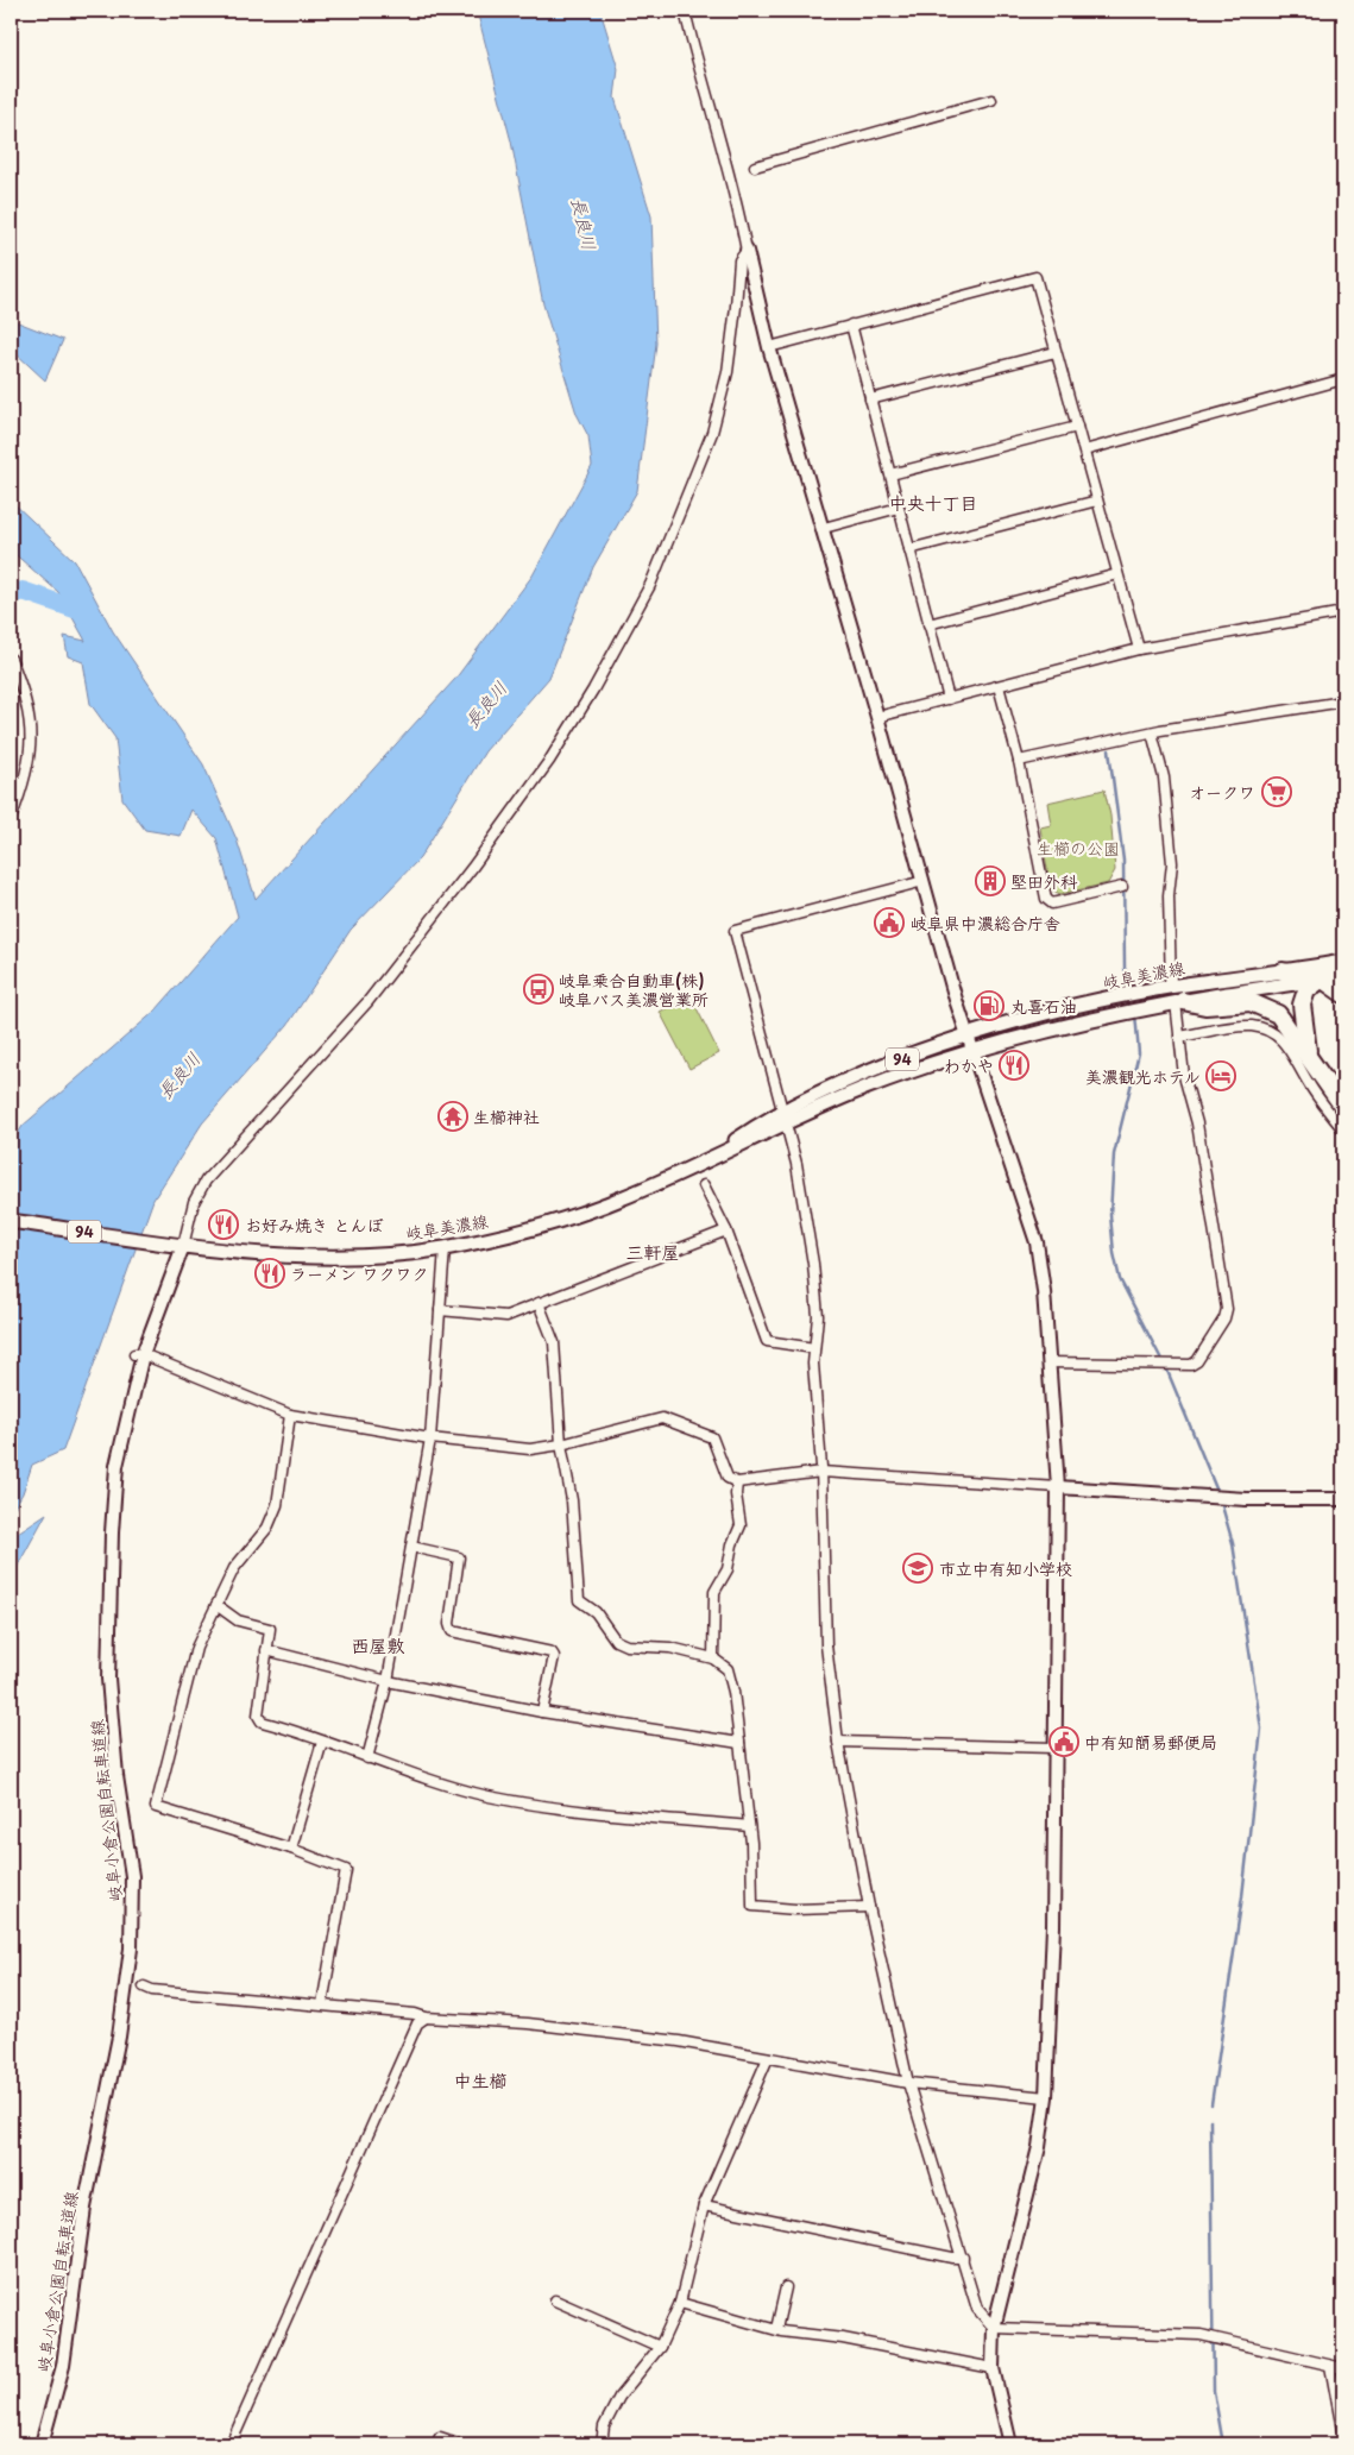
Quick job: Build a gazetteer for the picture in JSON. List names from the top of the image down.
{
  "streets": {
    "main road": ["岐阜美濃線", "94"],
    "street": ["岐阜小倉公園自転車道線"]
  },
  "crossings": [
    ["岐阜美濃線", "岐阜小倉公園自転車道線"]
  ],
  "districts": [
    "中央十丁目",
    "三軒屋",
    "西屋敷",
    "中生櫛"
  ],
  "water": ["長良川"],
  "parks": ["生櫛の公園"],
  "places": {
    "supermarket": ["オークワ"],
    "building": ["堅田外科"],
    "public building": ["岐阜県中濃総合庁舎", "中有知簡易郵便局"],
    "bus stop": ["岐阜乗合自動車(株) 岐阜バス美濃営業所"],
    "fuel station": ["丸喜石油"],
    "restaurant": ["わかや", "お好み焼き とんぼ", "ラーメン ワクワク"],
    "hotel": ["美濃観光ホテル"],
    "temple": ["生櫛神社"],
    "school or university": ["市立中有知小学校"]
  }
}
